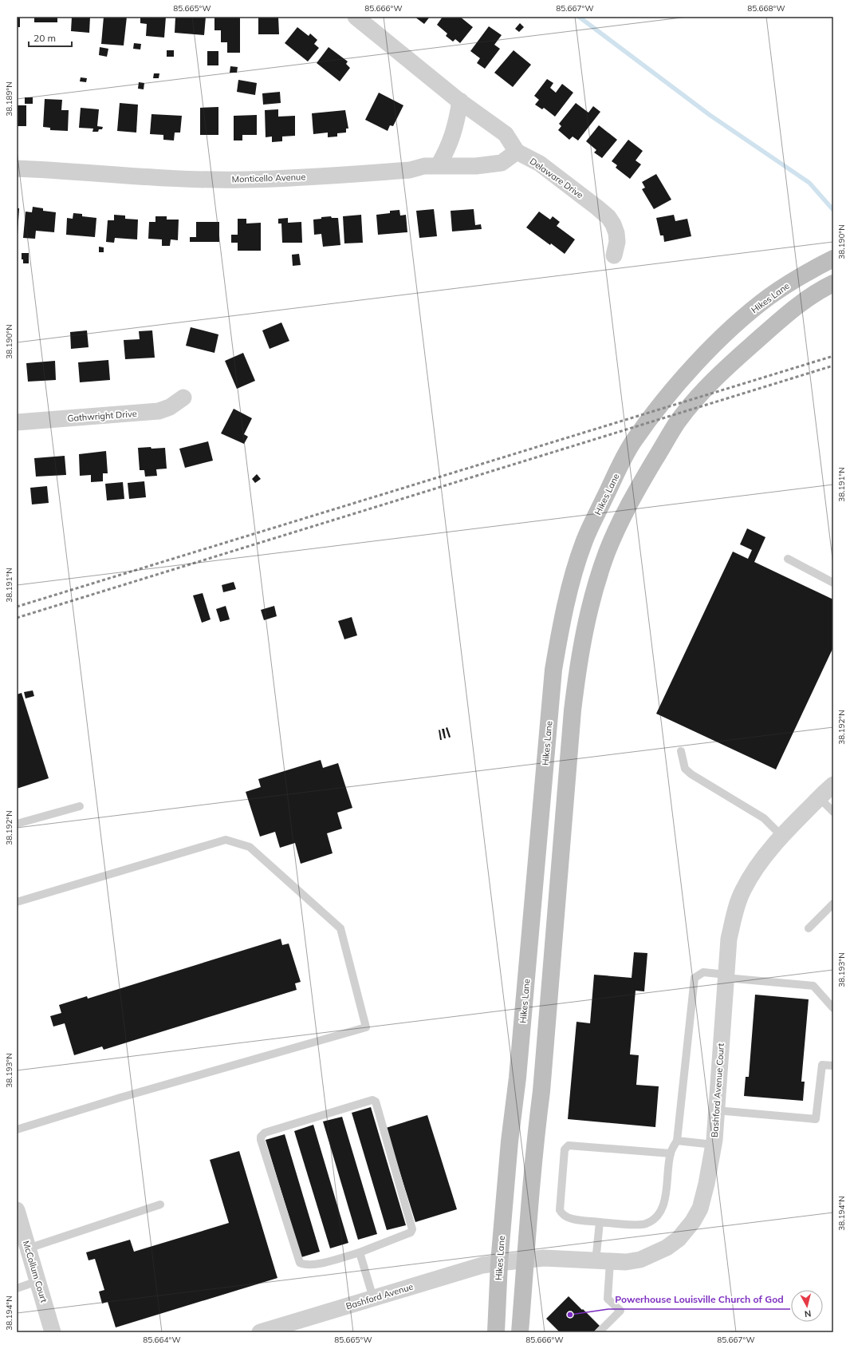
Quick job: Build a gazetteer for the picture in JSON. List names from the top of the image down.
{
  "streets": {
    "street": [
      "Monticello Avenue",
      "Delaware Drive",
      "Hikes Lane",
      "Gathwright Drive",
      "Bashford Avenue Court",
      "McCollum Court",
      "Bashford Avenue"
    ]
  },
  "crossings": [
    ["Monticello Avenue", "Delaware Drive"],
    ["Hikes Lane", "Bashford Avenue Court"],
    ["Hikes Lane", "Bashford Avenue"],
    ["Bashford Avenue Court", "Bashford Avenue"]
  ],
  "places": ["Powerhouse Louisville Church of God"],
  "scale_bar": "20 m",
  "north": "bottom",
  "coordinates": [
    "85.665°W",
    "85.666°W",
    "85.667°W",
    "85.668°W",
    "38.189°N",
    "38.190°N",
    "38.191°N",
    "38.192°N",
    "38.193°N",
    "38.194°N",
    "85.664°W"
  ]
}
